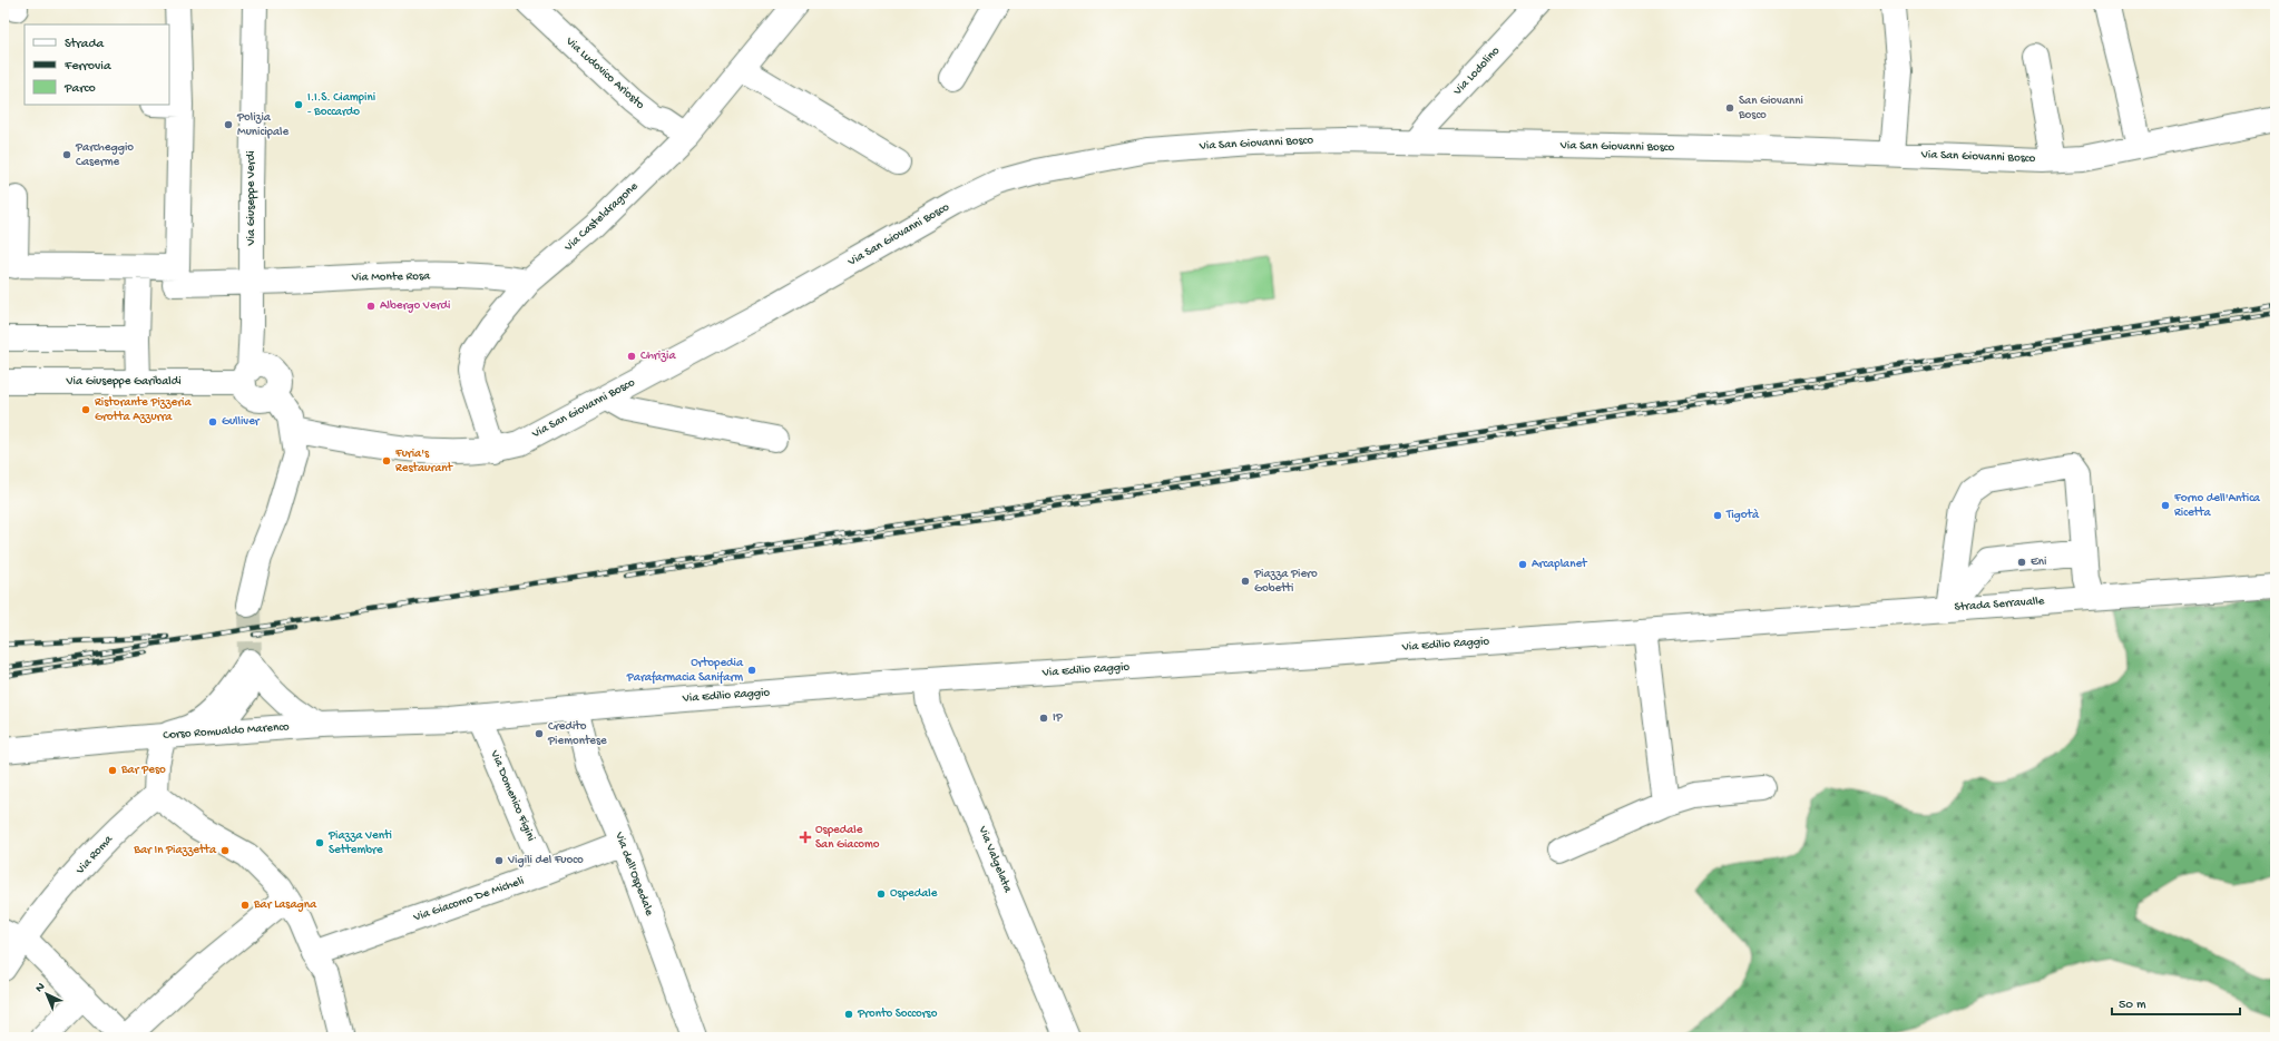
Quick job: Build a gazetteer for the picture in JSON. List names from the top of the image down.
{
  "streets": {
    "street": [
      "Via Lodolino",
      "Via Ludovico Ariosto",
      "Via San Giovanni Bosco",
      "Via Giuseppe Verdi",
      "Via Casteldragone",
      "Via Monte Rosa",
      "Via Giuseppe Garibaldi",
      "Strada Serravalle",
      "Via Edilio Raggio",
      "Corso Romualdo Marenco",
      "Via Domenico Figini",
      "Via Roma",
      "Via Valgelata",
      "Via dell'Ospedale",
      "Via Giacomo De Micheli"
    ]
  },
  "crossings": [
    ["Via Lodolino", "Via San Giovanni Bosco"],
    ["Via Ludovico Ariosto", "Via Casteldragone"],
    ["Via San Giovanni Bosco", "Via Casteldragone"],
    ["Via Giuseppe Verdi", "Via Monte Rosa"],
    ["Via Giuseppe Verdi", "Via Giuseppe Garibaldi"],
    ["Via Casteldragone", "Via Monte Rosa"],
    ["Strada Serravalle", "Via Edilio Raggio"],
    ["Via Edilio Raggio", "Corso Romualdo Marenco"],
    ["Via Edilio Raggio", "Via Domenico Figini"],
    ["Via Edilio Raggio", "Via Valgelata"],
    ["Via Edilio Raggio", "Via dell'Ospedale"],
    ["Via Domenico Figini", "Via Giacomo De Micheli"],
    ["Via dell'Ospedale", "Via Giacomo De Micheli"]
  ],
  "places": {
    "other": [
      "I.I.S. Ciampini - Boccardo",
      "San Giovanni Bosco",
      "Polizia Municipale",
      "Parcheggio Caserme",
      "Albergo Verdi",
      "Chrizia",
      "Ristorante Pizzeria Grotta Azzurra",
      "Gulliver",
      "Furia's Restaurant",
      "Forno dell'Antica Ricetta",
      "Tigotà",
      "Eni",
      "Arcaplanet",
      "Piazza Piero Gobetti",
      "Ortopedia Parafarmacia Sanifarm",
      "IP",
      "Credito Piemontese",
      "Bar Peso",
      "Piazza Venti Settembre",
      "Bar In Piazzetta",
      "Vigili del Fuoco",
      "Ospedale",
      "Bar Lasagna",
      "Pronto Soccorso"
    ],
    "health": ["Ospedale San Giacomo"]
  },
  "legend": ["Strada", "Ferrovia", "Parco"],
  "scale_bar": "50 m",
  "north": "top left"
}
